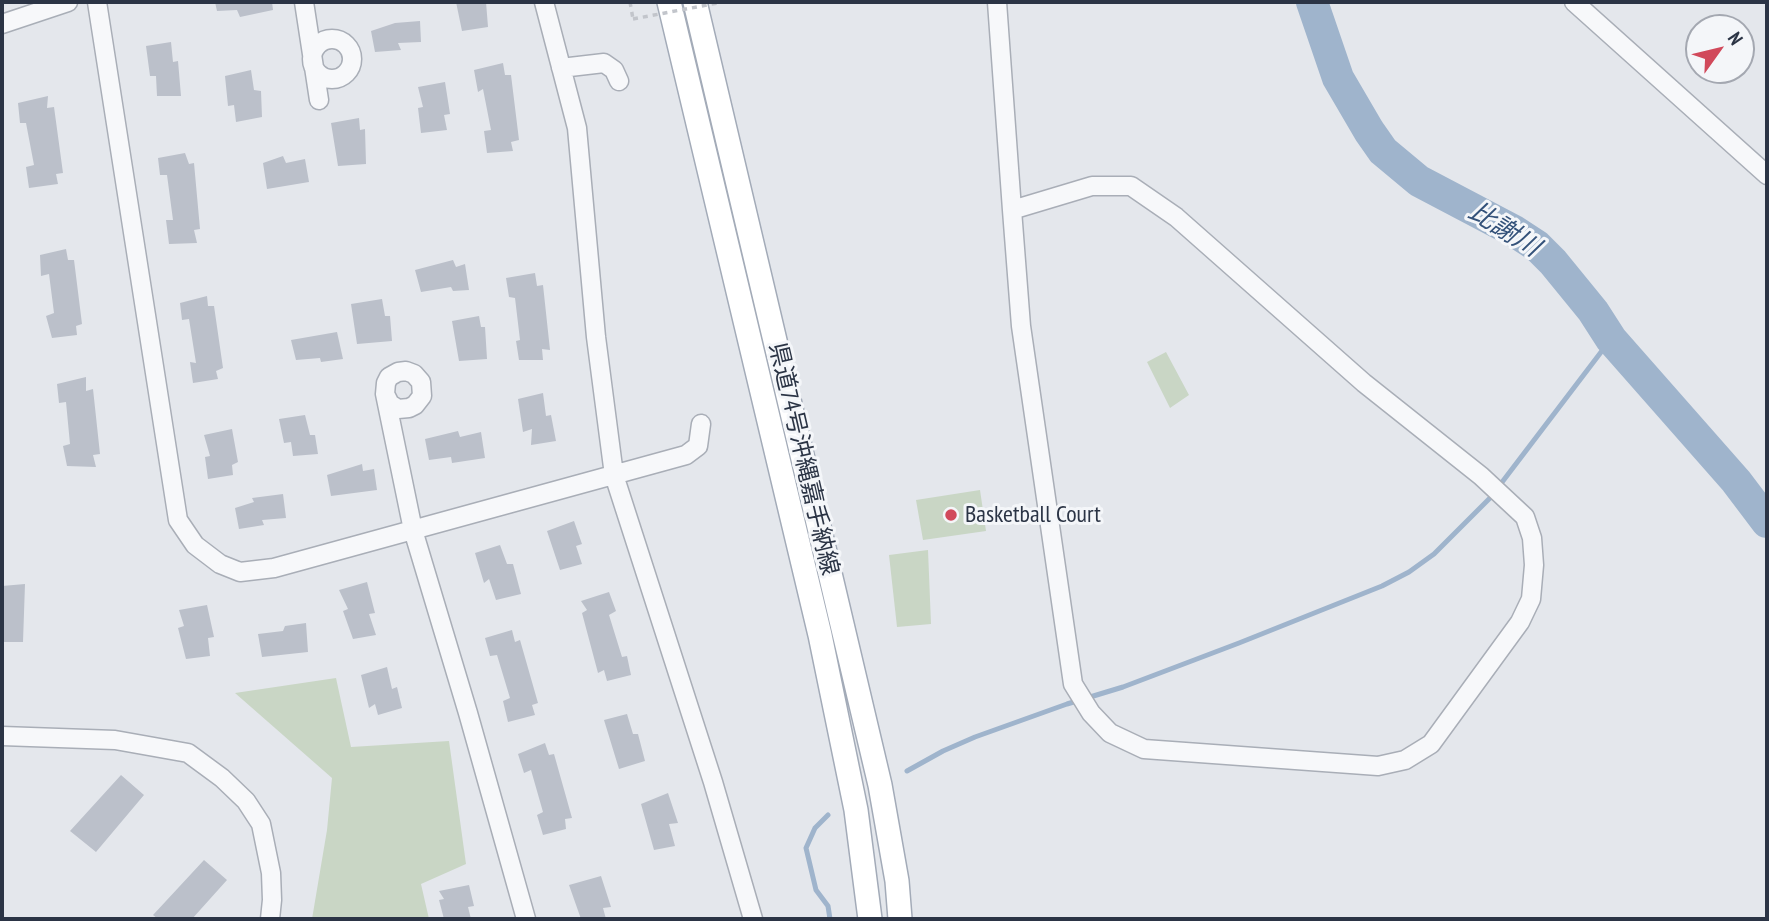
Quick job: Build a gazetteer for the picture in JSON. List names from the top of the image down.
{
  "streets": {
    "main road": ["県道74号沖縄嘉手納線"]
  },
  "water": ["比謝川"],
  "places": ["Basketball Court"],
  "north": "top right"
}
